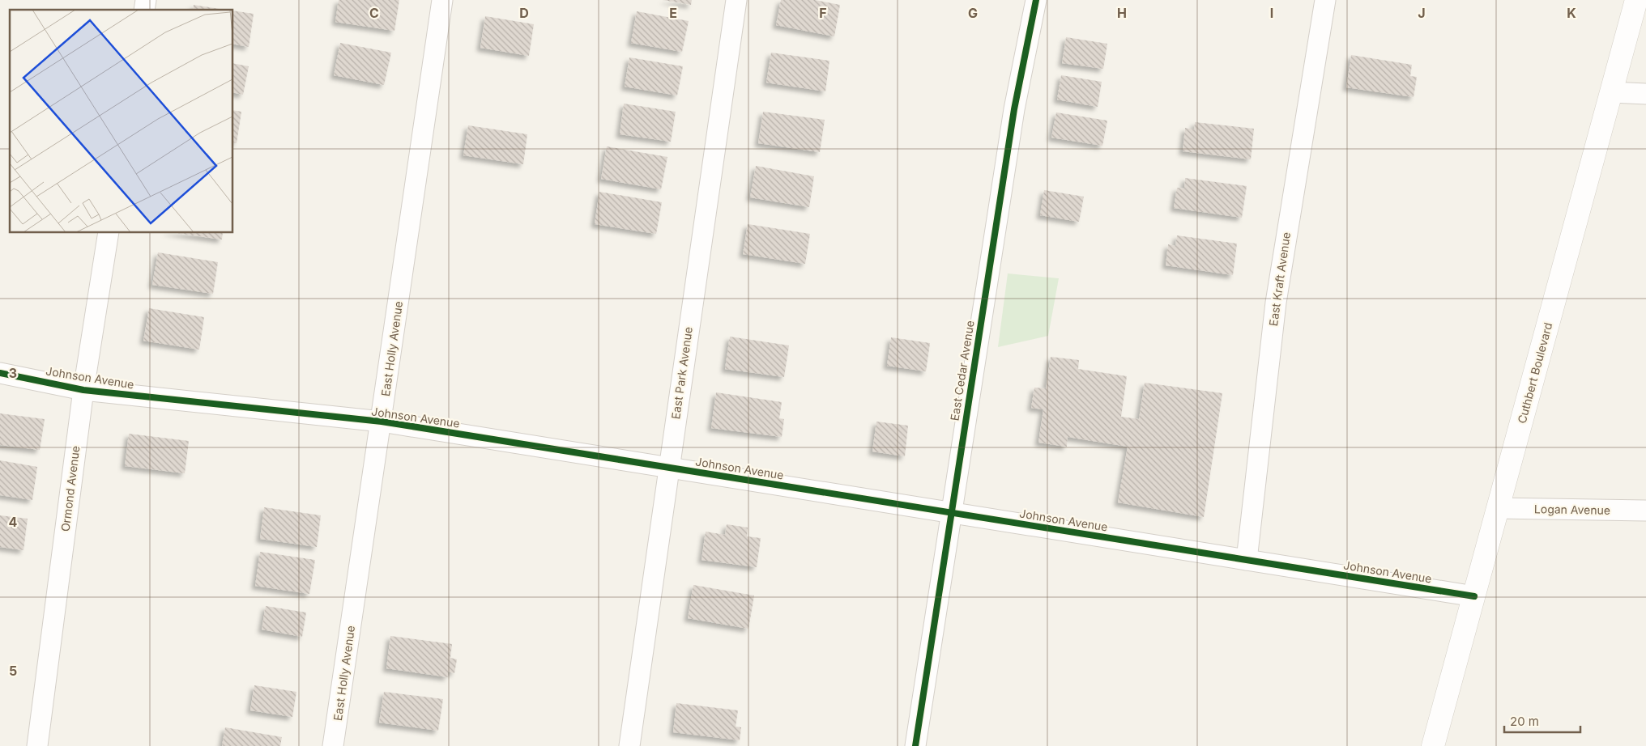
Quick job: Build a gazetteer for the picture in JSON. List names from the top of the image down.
{
  "streets": {
    "main road": ["Cuthbert Boulevard"],
    "street": [
      "East Kraft Avenue",
      "East Holly Avenue",
      "East Cedar Avenue",
      "East Park Avenue",
      "Johnson Avenue",
      "Ormond Avenue",
      "Logan Avenue"
    ]
  },
  "crossings": [
    ["East Kraft Avenue", "Johnson Avenue"],
    ["East Holly Avenue", "Johnson Avenue"],
    ["East Cedar Avenue", "Johnson Avenue"],
    ["East Park Avenue", "Johnson Avenue"],
    ["Cuthbert Boulevard", "Johnson Avenue"],
    ["Cuthbert Boulevard", "Logan Avenue"],
    ["Johnson Avenue", "Ormond Avenue"]
  ],
  "scale_bar": "20 m",
  "grid": {
    "columns": [
      "C",
      "D",
      "E",
      "F",
      "G",
      "H",
      "I",
      "J",
      "K"
    ],
    "rows": ["3", "4", "5"]
  }
}
